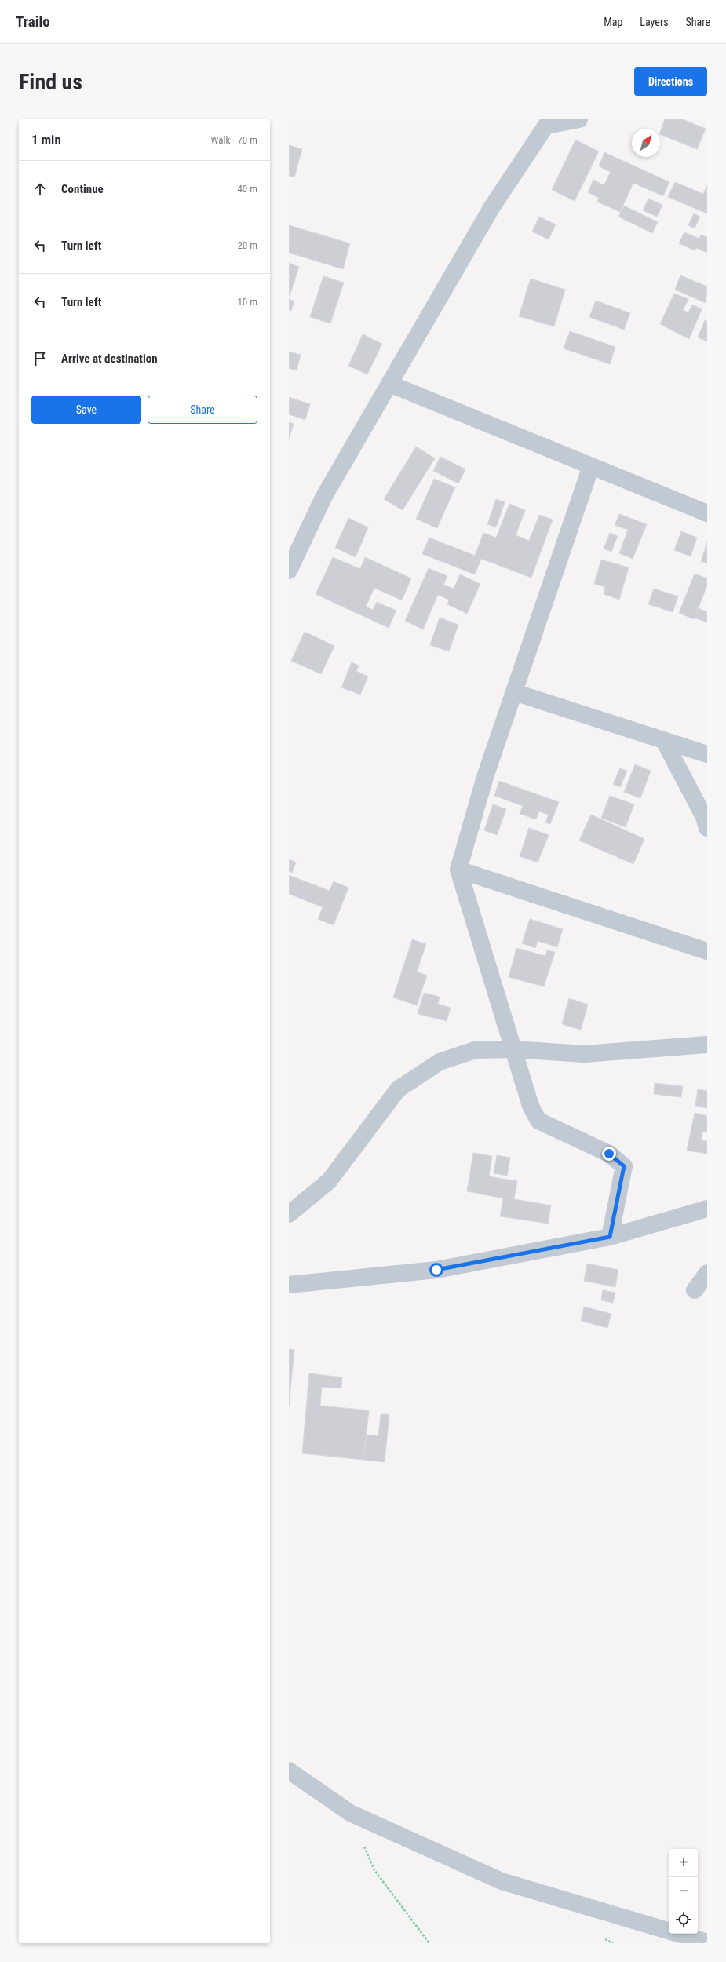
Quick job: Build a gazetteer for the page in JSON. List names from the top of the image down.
{
  "north": "top right",
  "page": {
    "header": "Trailo",
    "nav": ["Map", "Layers", "Share"],
    "buttons": [
      "Directions",
      ["Save", "Share"]
    ],
    "title": "Find us",
    "heading": ["1 min", "Walk · 70 m"],
    "list": [
      ["Continue", "40 m"],
      ["Turn left", "20 m"],
      ["Turn left", "10 m"],
      "Arrive at destination"
    ],
    "map_buttons": ["+", "−"]
  }
}
